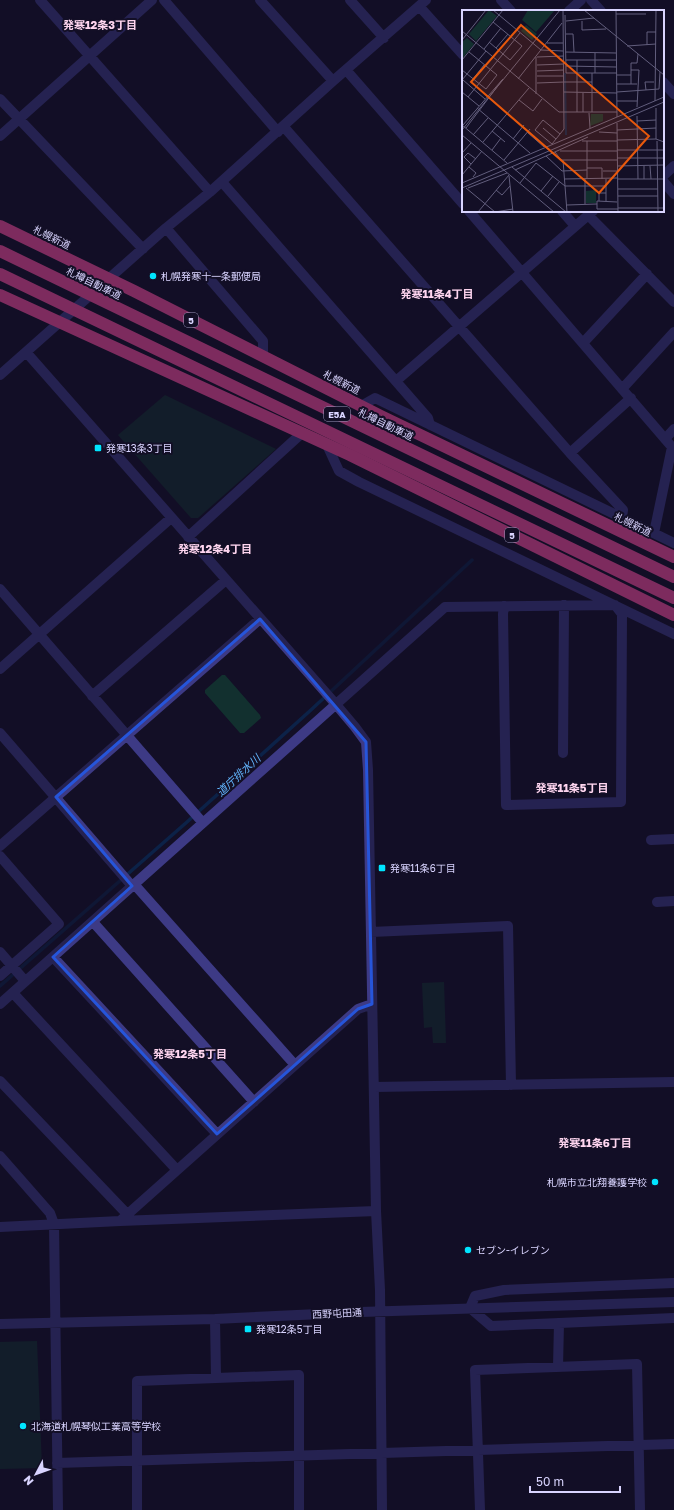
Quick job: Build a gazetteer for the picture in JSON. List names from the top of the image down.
{
  "streets": {
    "highway": [
      "札幌新道",
      "札樽自動車道",
      "5",
      "E5A"
    ],
    "street": ["西野屯田通"]
  },
  "districts": [
    "発寒12条3丁目",
    "発寒11条4丁目",
    "発寒12条4丁目",
    "発寒11条5丁目",
    "発寒12条5丁目",
    "発寒11条6丁目"
  ],
  "water": ["道庁排水川"],
  "places": {
    "other": [
      "札幌発寒十一条郵便局",
      "札幌市立北翔養護学校",
      "セブン-イレブン",
      "北海道札幌琴似工業高等学校"
    ],
    "transit": ["発寒13条3丁目", "発寒11条6丁目", "発寒12条5丁目"]
  },
  "scale_bar": "50 m",
  "north": "bottom left"
}
